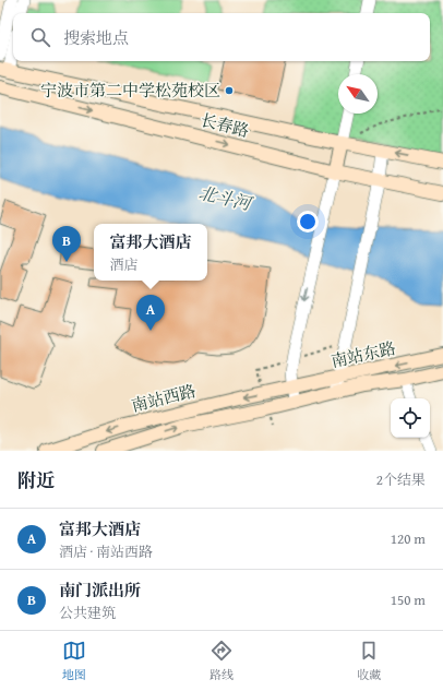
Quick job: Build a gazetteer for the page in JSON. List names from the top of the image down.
{
  "streets": {
    "main road": ["长春路", "南站东路", "南站西路"]
  },
  "crossings": [
    ["南站东路", "南站西路"]
  ],
  "water": ["北斗河"],
  "places": ["宁波市第二中学松苑校区"],
  "north": "top left",
  "page": {
    "search": "搜索地点",
    "popup": ["富邦大酒店", "酒店"],
    "pins": ["B", "A"],
    "heading": ["附近", "2个结果"],
    "list": [
      {
        "mark": "A",
        "name": "富邦大酒店",
        "note": "酒店 · 南站西路",
        "value": "120 m"
      },
      {
        "mark": "B",
        "name": "南门派出所",
        "note": "公共建筑",
        "value": "150 m"
      }
    ],
    "nav": ["地图", "路线", "收藏"]
  }
}
